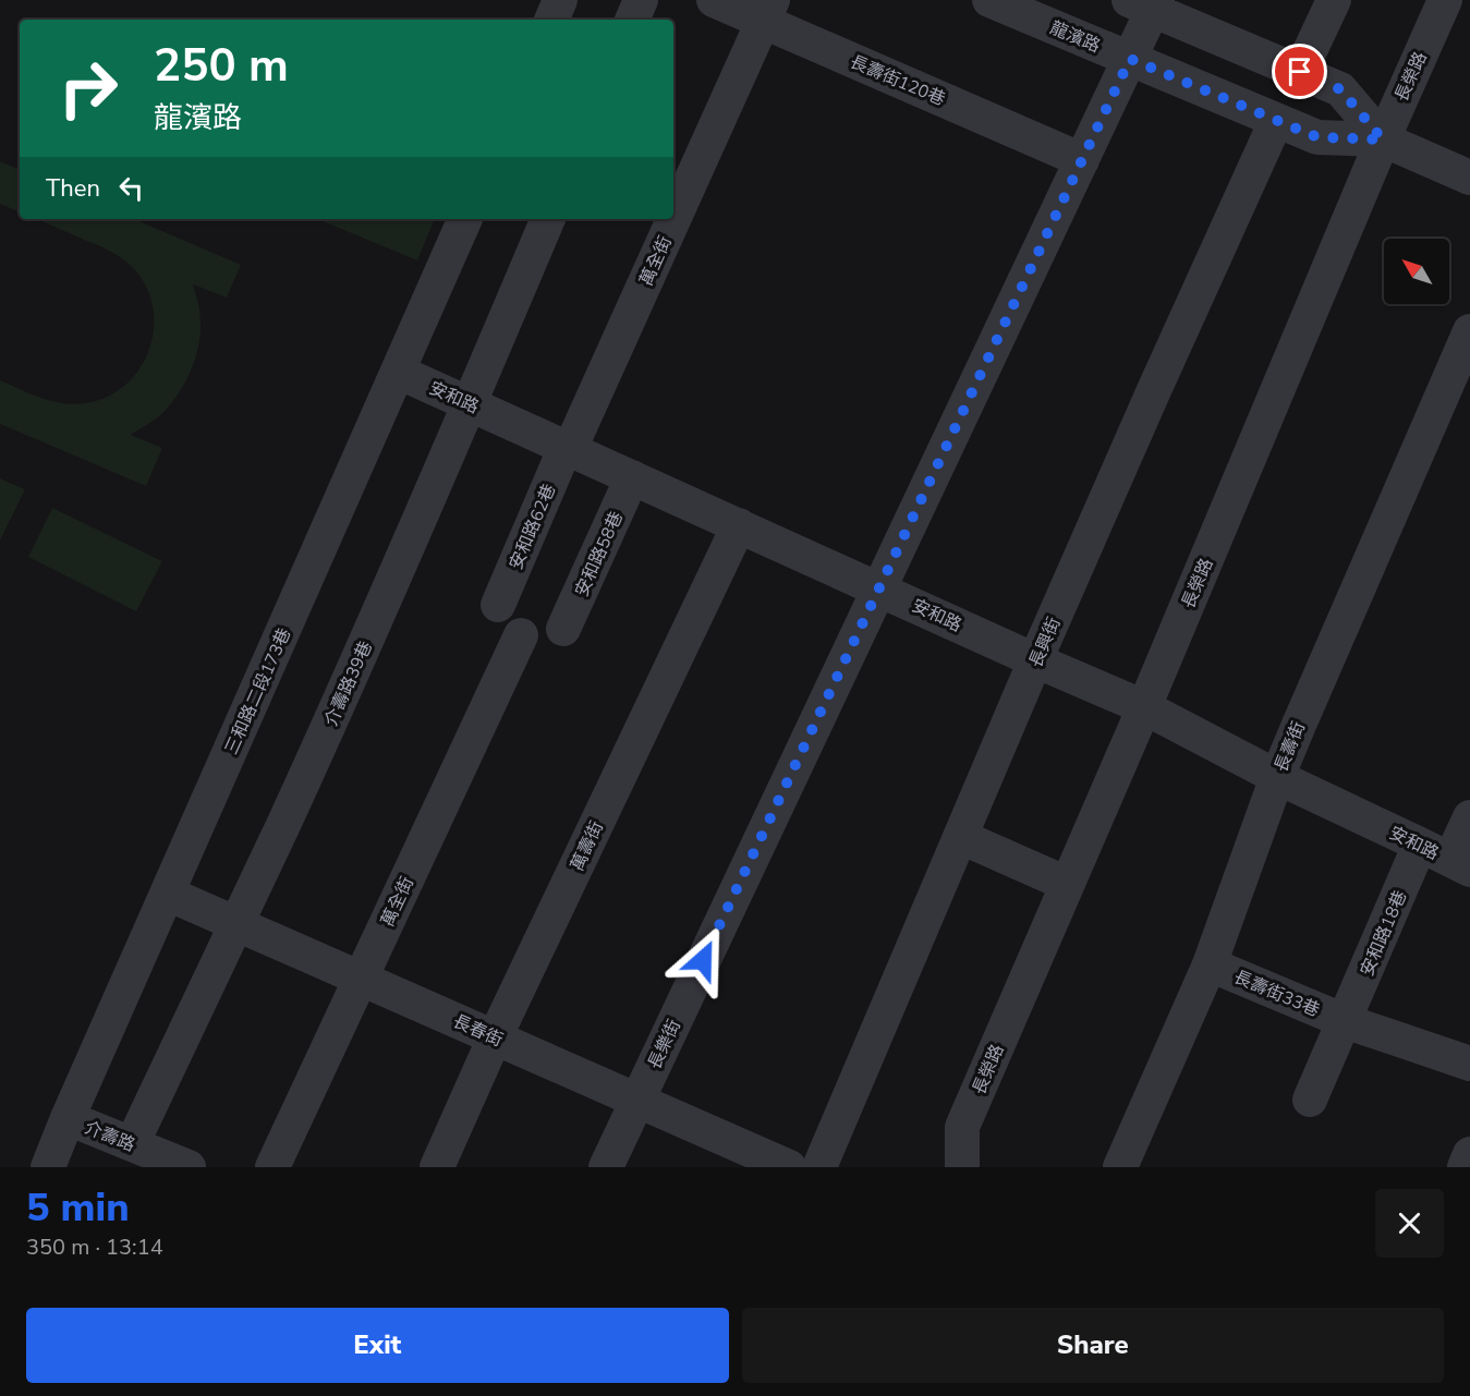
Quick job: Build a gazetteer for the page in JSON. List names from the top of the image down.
{
  "streets": {
    "street": [
      "龍濱路",
      "長榮路",
      "長壽街120巷",
      "萬全街",
      "安和路",
      "安和路62巷",
      "安和路58巷",
      "長興街",
      "介壽路39巷",
      "三和路二段173巷",
      "長壽街",
      "萬壽街",
      "安和路18巷",
      "長壽街33巷",
      "長春街",
      "長樂街",
      "介壽路"
    ]
  },
  "crossings": [
    ["龍濱路", "長榮路"],
    ["龍濱路", "長興街"],
    ["龍濱路", "長樂街"],
    ["長榮路", "安和路"],
    ["長壽街120巷", "萬全街"],
    ["長壽街120巷", "長樂街"],
    ["萬全街", "安和路"],
    ["萬全街", "安和路62巷"],
    ["萬全街", "長春街"],
    ["安和路", "安和路62巷"],
    ["安和路", "安和路58巷"],
    ["安和路", "長興街"],
    ["安和路", "介壽路39巷"],
    ["安和路", "三和路二段173巷"],
    ["安和路", "長壽街"],
    ["安和路", "萬壽街"],
    ["安和路", "安和路18巷"],
    ["安和路", "長樂街"],
    ["介壽路39巷", "長春街"],
    ["介壽路39巷", "介壽路"],
    ["三和路二段173巷", "長春街"],
    ["三和路二段173巷", "介壽路"],
    ["長壽街", "長壽街33巷"],
    ["萬壽街", "長春街"],
    ["安和路18巷", "長壽街33巷"],
    ["長春街", "長樂街"]
  ],
  "north": "top left",
  "page": {
    "turn": ["250 m", "龍濱路"],
    "then": "Then",
    "heading": ["5 min", "350 m · 13:14"],
    "buttons": ["Exit", "Share"]
  }
}
